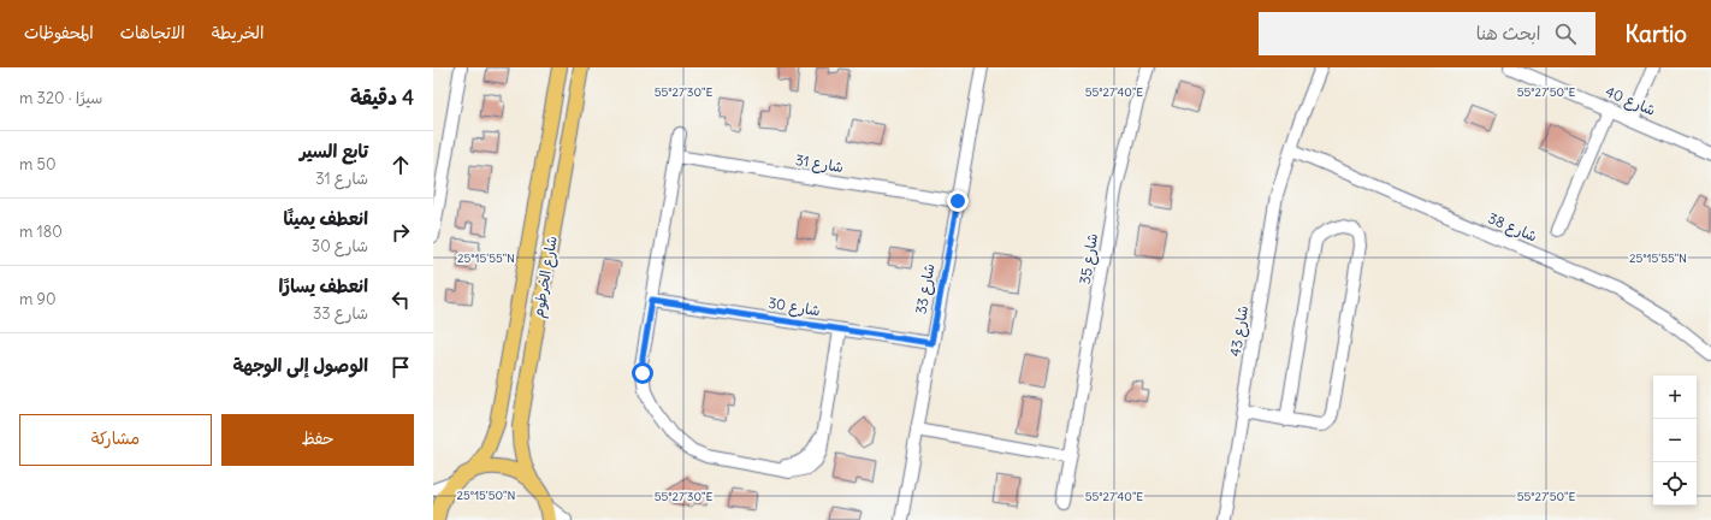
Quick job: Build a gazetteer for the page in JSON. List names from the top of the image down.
{
  "streets": {
    "main road": ["شارع الخرطوم"],
    "street": [
      "شارع 40",
      "شارع 31",
      "شارع 38",
      "شارع 35",
      "شارع 33",
      "شارع 30",
      "شارع 43"
    ]
  },
  "crossings": [
    ["شارع 31", "شارع 33"],
    ["شارع 38", "شارع 43"],
    ["شارع 33", "شارع 30"]
  ],
  "page": {
    "header": "Kartio",
    "search": "ابحث هنا",
    "nav": ["الخريطة", "الاتجاهات", "المحفوظات"],
    "heading": ["4 دقيقة", "سيرًا · 320 m"],
    "list": [
      ["تابع السير", "شارع 31", "50 m"],
      ["انعطف يمينًا", "شارع 30", "180 m"],
      ["انعطف يسارًا", "شارع 33", "90 m"],
      "الوصول إلى الوجهة"
    ],
    "map_buttons": ["+", "−"],
    "buttons": ["حفظ", "مشاركة"]
  },
  "coordinates": [
    "55°27'30\"E",
    "55°27'40\"E",
    "55°27'50\"E",
    "25°15'55\"N",
    "25°15'50\"N"
  ]
}
